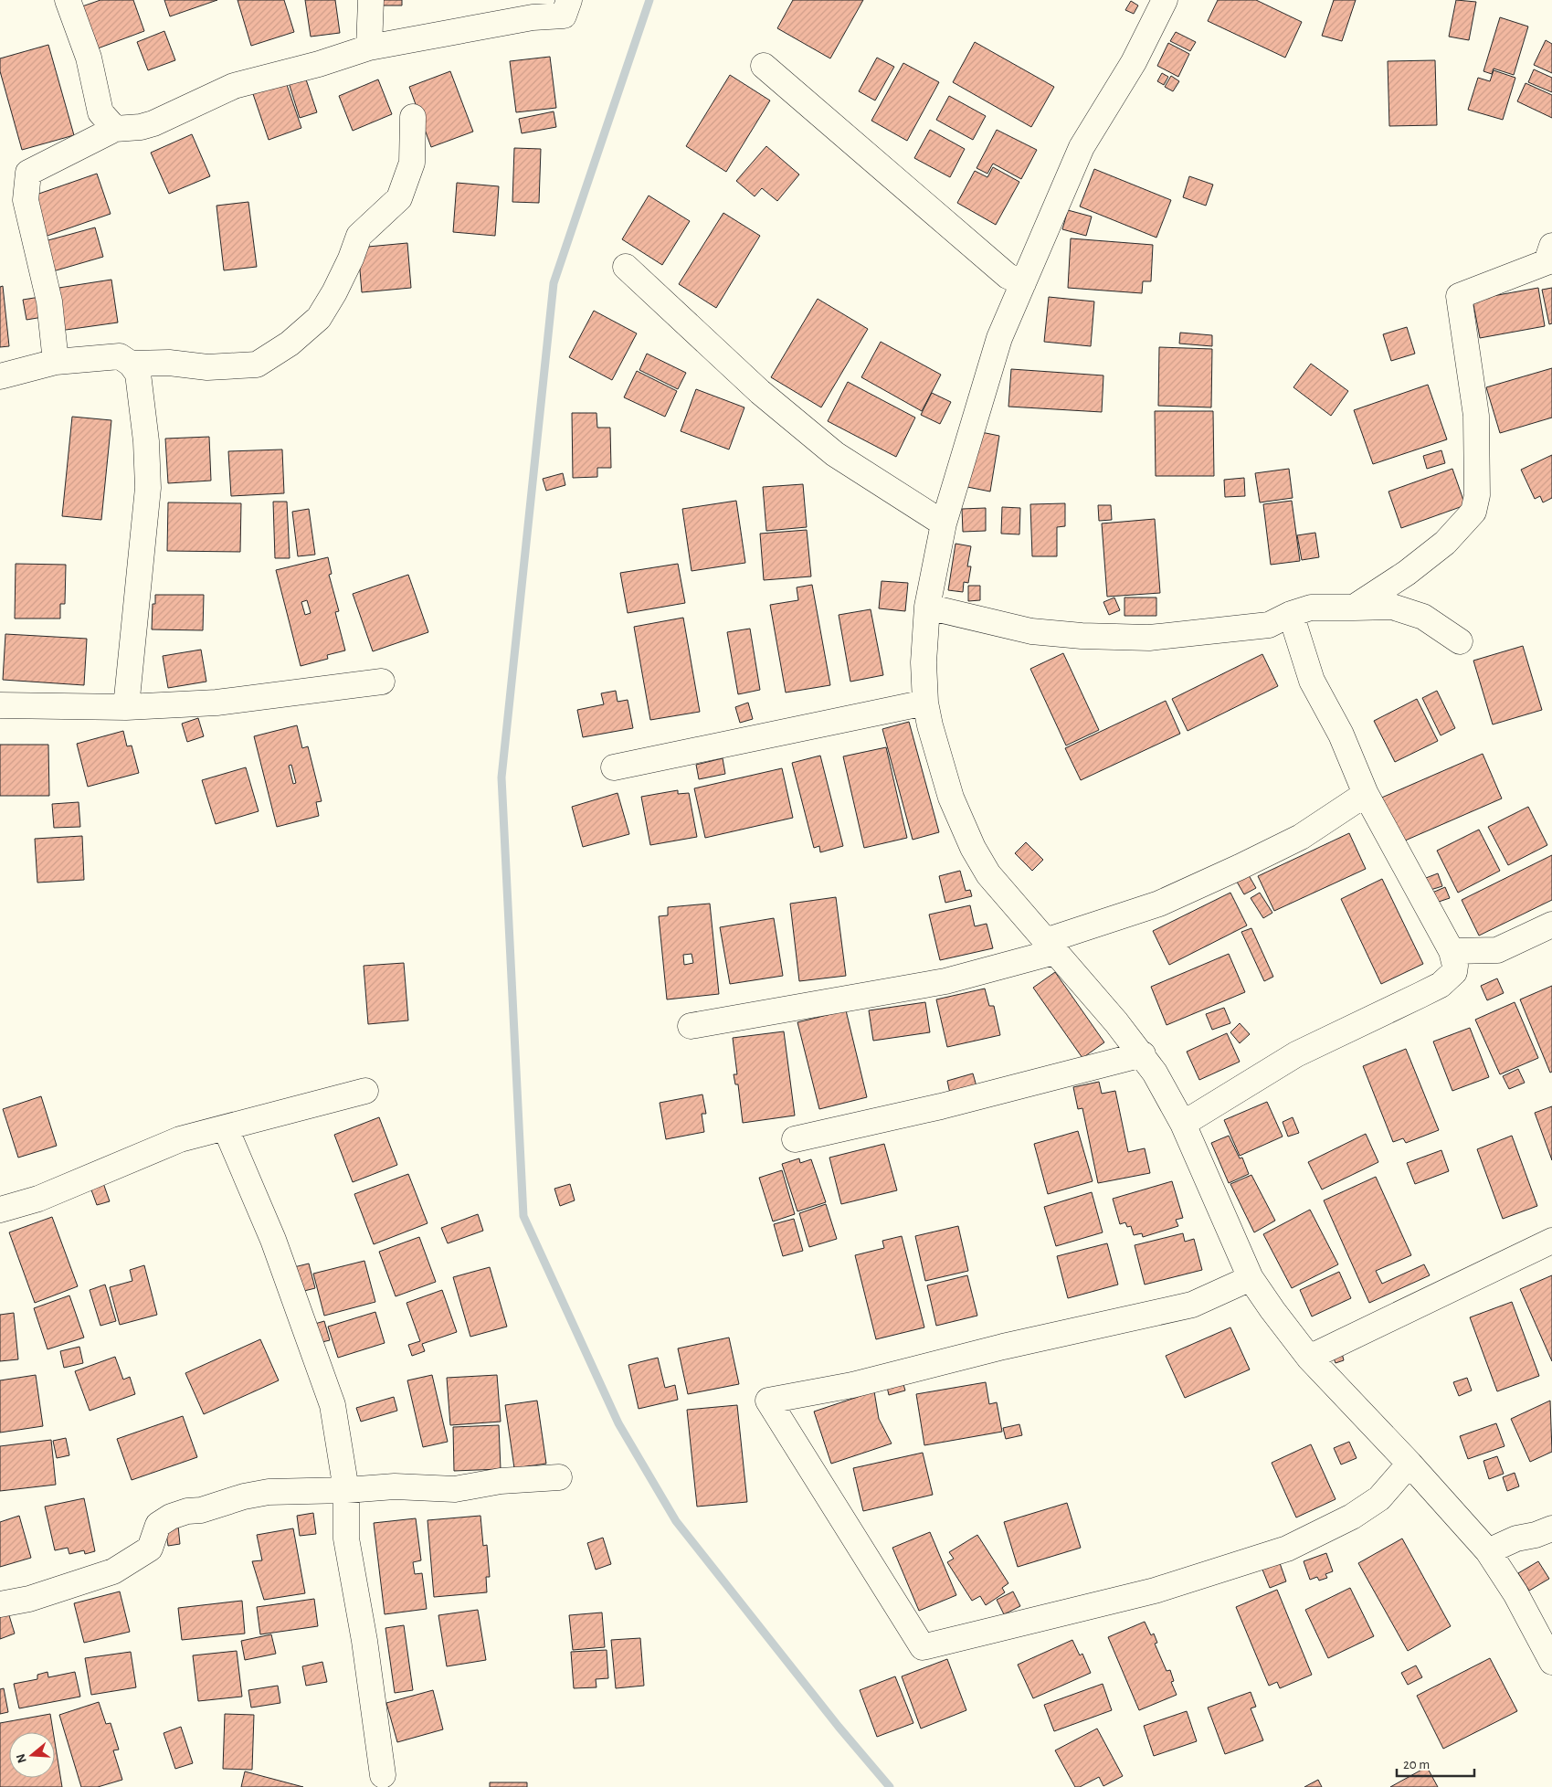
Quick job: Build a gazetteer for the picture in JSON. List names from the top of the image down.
{
  "scale_bar": "20 m",
  "north": "left"
}
